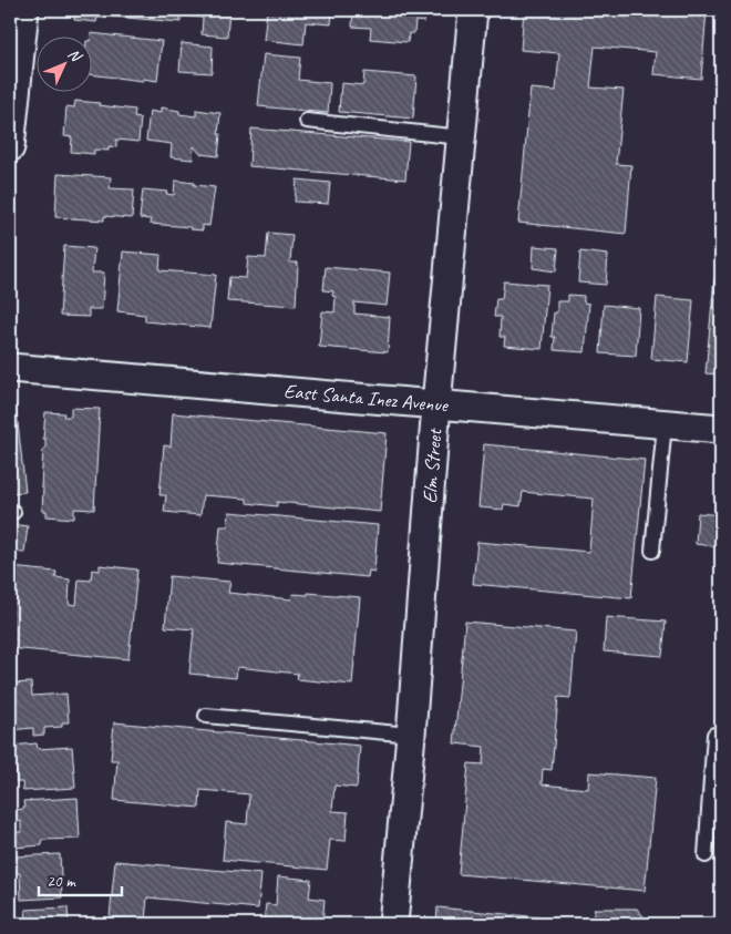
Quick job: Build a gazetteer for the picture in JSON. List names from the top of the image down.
{
  "streets": {
    "street": ["East Santa Inez Avenue", "Elm Street"]
  },
  "crossings": [
    ["East Santa Inez Avenue", "Elm Street"]
  ],
  "scale_bar": "20 m",
  "north": "top right"
}
